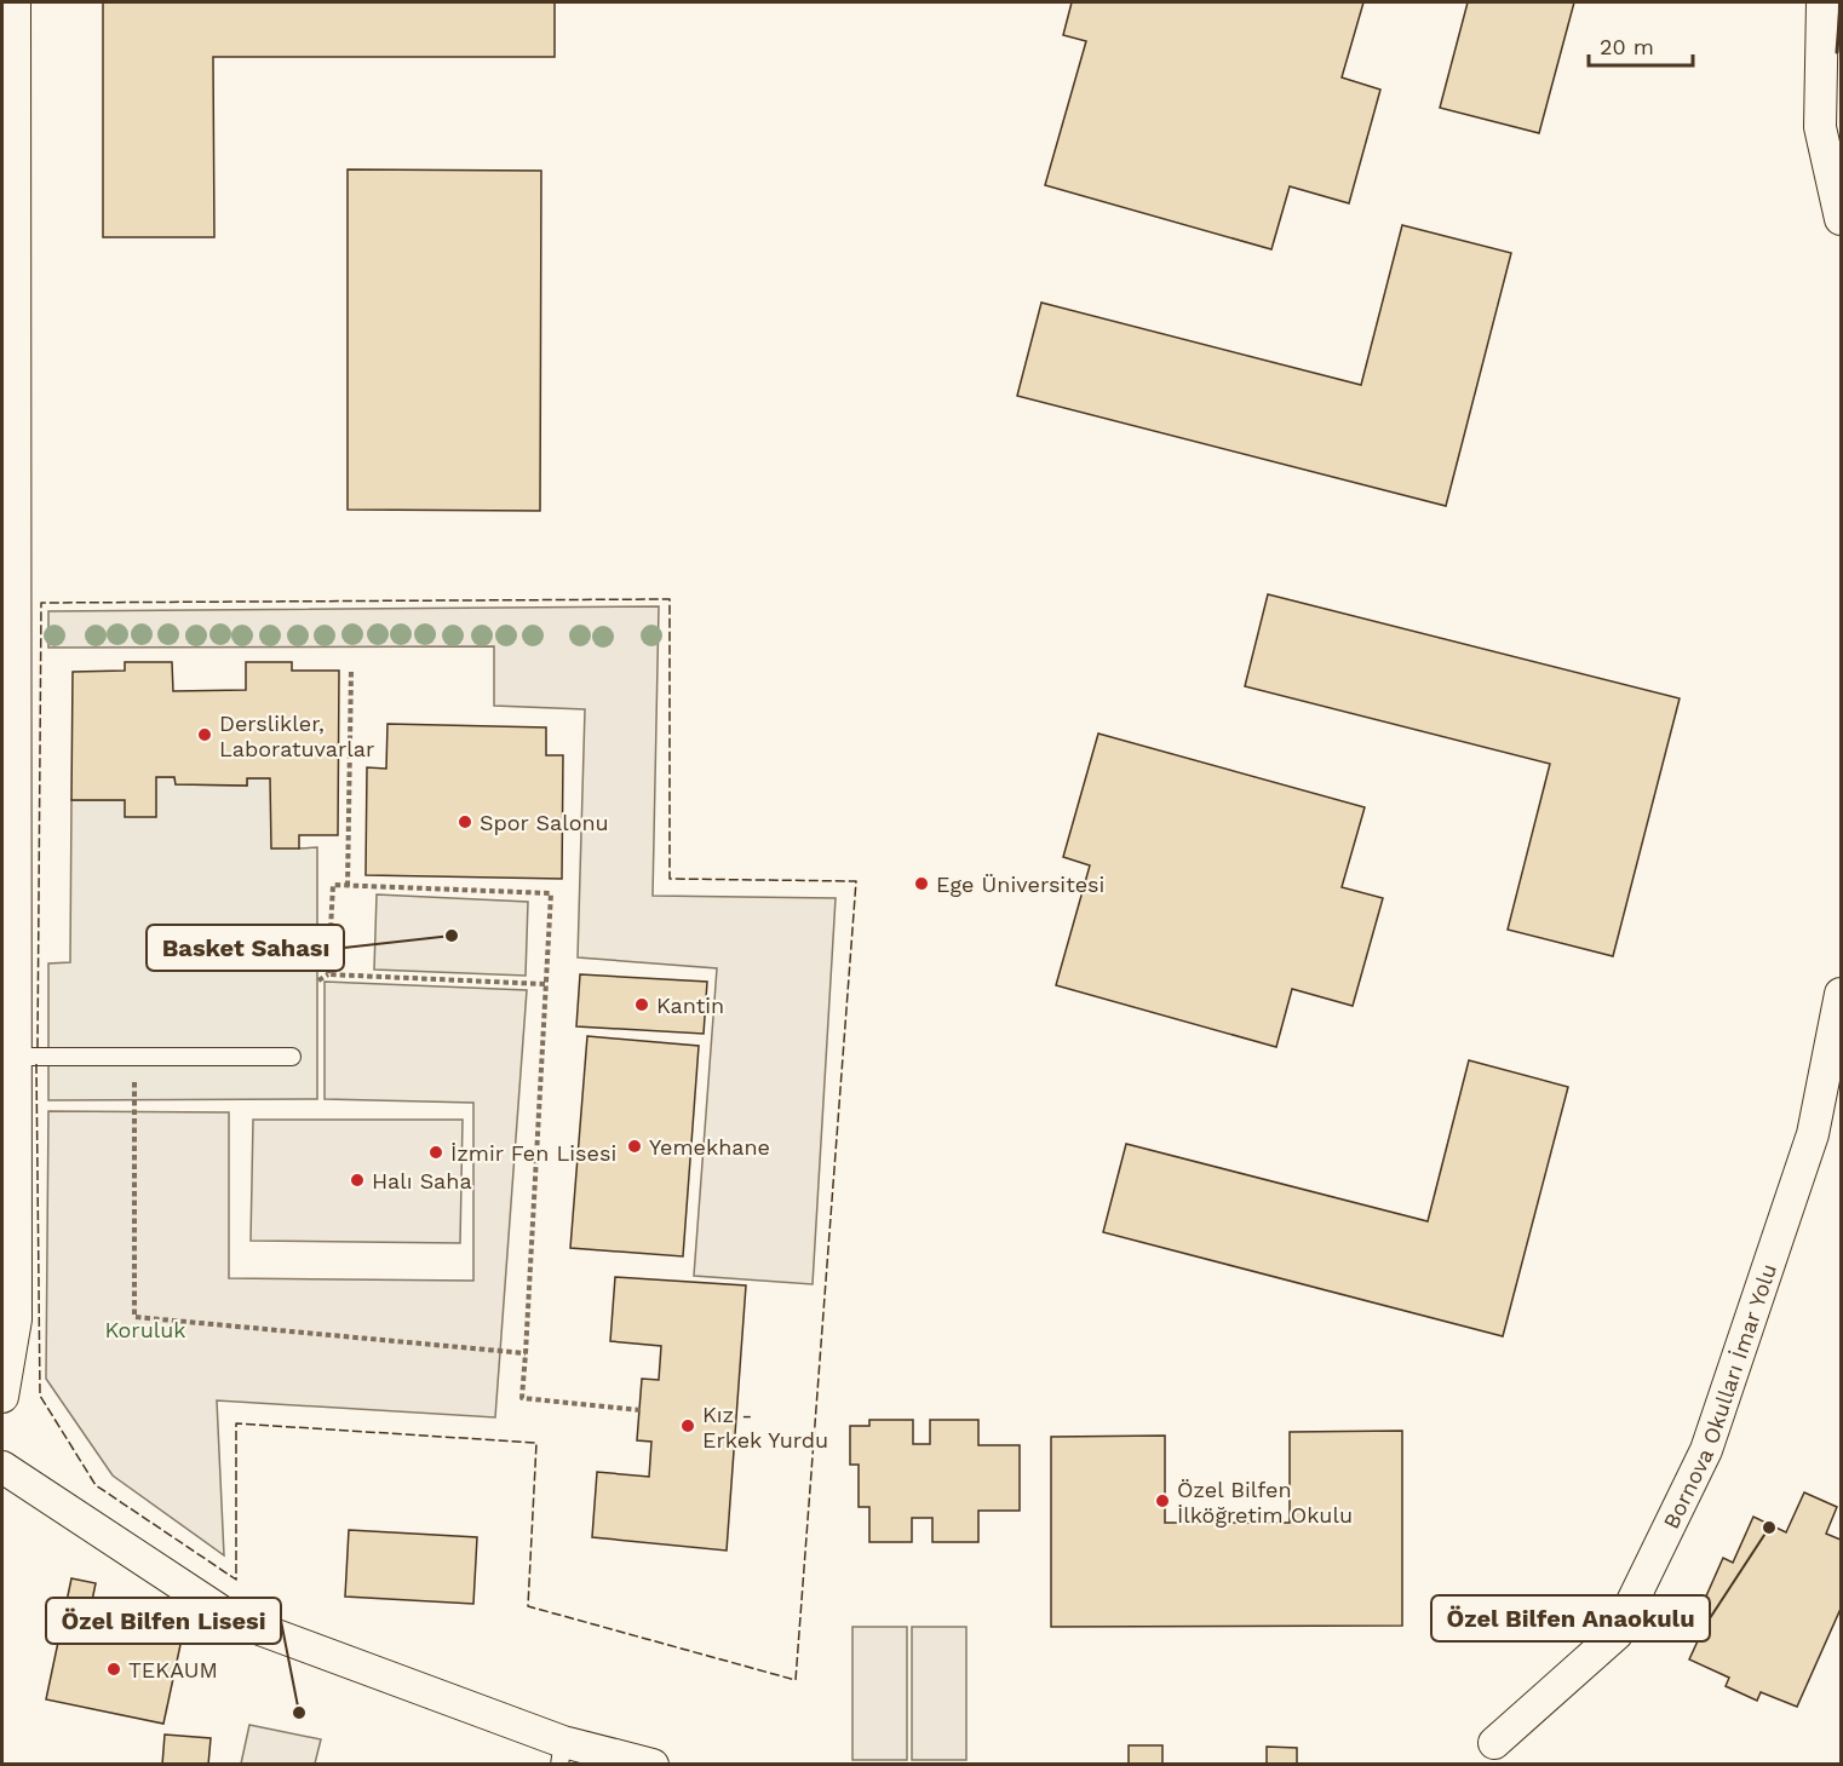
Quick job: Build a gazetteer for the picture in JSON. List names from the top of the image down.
{
  "streets": {
    "street": ["Bornova Okulları İmar Yolu"]
  },
  "parks": ["Koruluk"],
  "places": [
    "Derslikler, Laboratuvarlar",
    "Spor Salonu",
    "Ege Üniversitesi",
    "Basket Sahası",
    "Kantin",
    "Yemekhane",
    "İzmir Fen Lisesi",
    "Halı Saha",
    "Kız - Erkek Yurdu",
    "Özel Bilfen İlköğretim Okulu",
    "Özel Bilfen Anaokulu",
    "TEKAUM",
    "Özel Bilfen Lisesi"
  ],
  "scale_bar": "20 m"
}
